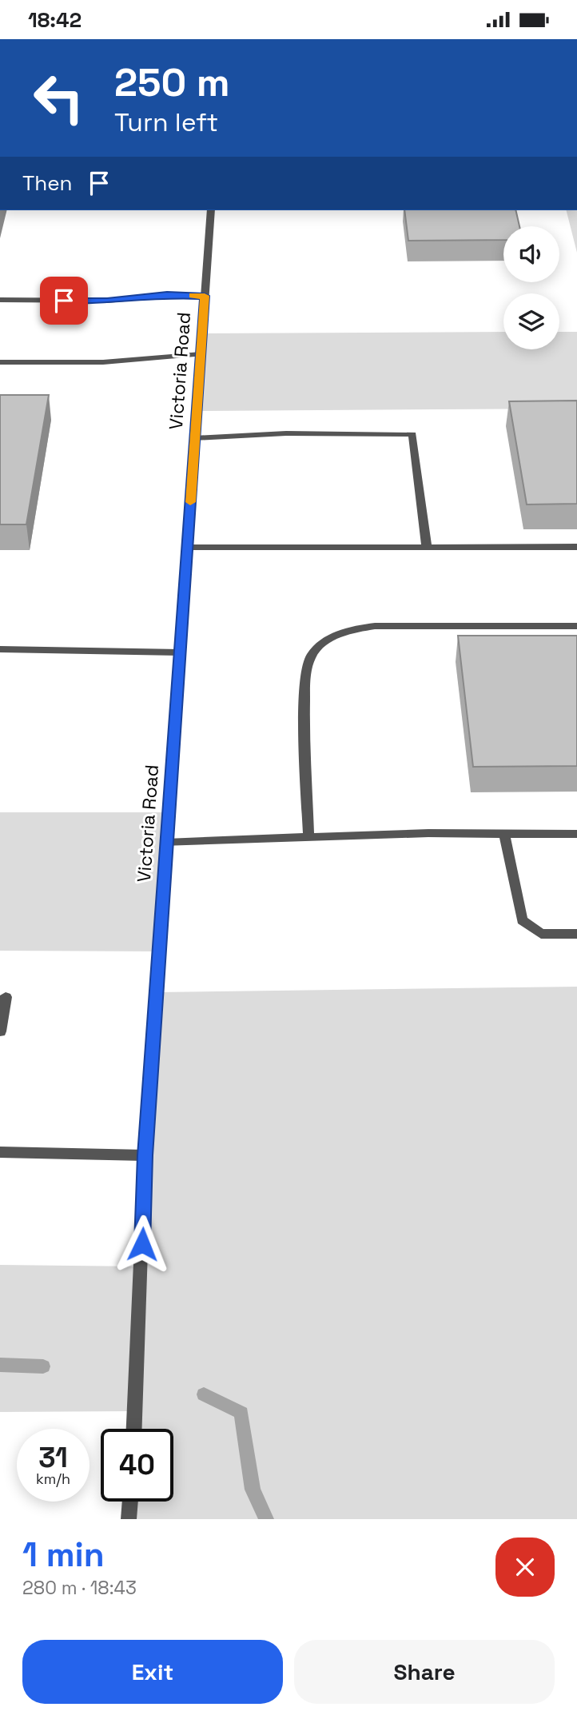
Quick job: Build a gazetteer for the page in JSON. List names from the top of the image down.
{
  "streets": {
    "street": ["Victoria Road"]
  },
  "page": {
    "status": "18:42",
    "turn": ["250 m", "Turn left"],
    "then": "Then",
    "speed": "31 km/h",
    "limit": "40",
    "heading": ["1 min", "280 m · 18:43"],
    "buttons": ["Exit", "Share"]
  }
}
